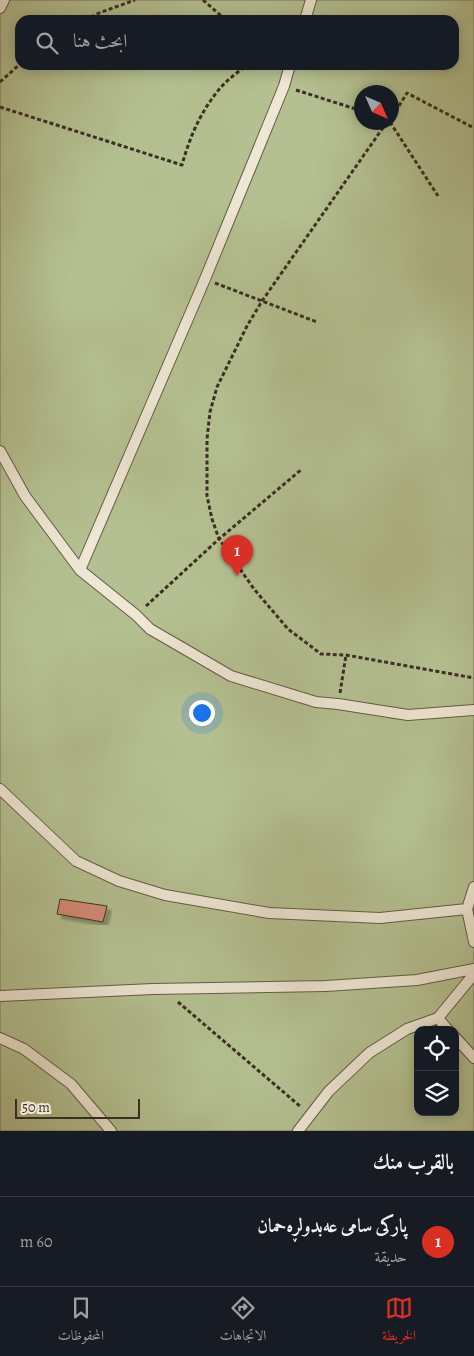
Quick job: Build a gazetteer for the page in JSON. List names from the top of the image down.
{
  "scale_bar": "50 m",
  "north": "bottom right",
  "page": {
    "search": "ابحث هنا",
    "pins": "1",
    "scale": "50 m",
    "heading": "بالقرب منك",
    "list": [
      {
        "mark": "1",
        "name": "پارکی سامی عەبدولڕەحمان",
        "note": "حديقة",
        "value": "60 m"
      }
    ],
    "nav": ["الخريطة", "الاتجاهات", "المحفوظات"]
  }
}
